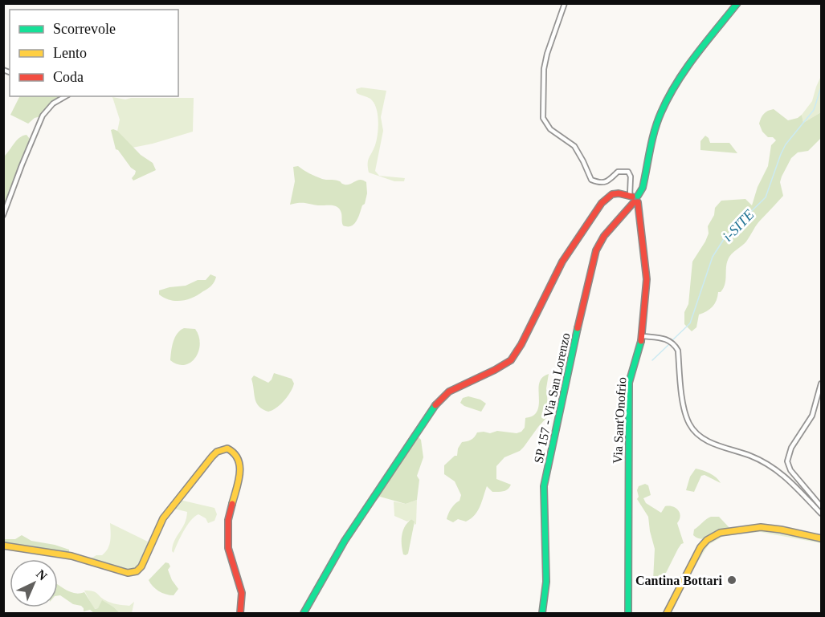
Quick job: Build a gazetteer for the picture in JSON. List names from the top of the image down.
{
  "streets": {
    "street": ["SP 157 - Via San Lorenzo", "Via Sant'Onofrio"]
  },
  "crossings": [
    ["SP 157 - Via San Lorenzo", "Via Sant'Onofrio"]
  ],
  "water": ["i-SITE"],
  "places": ["Cantina Bottari"],
  "legend": ["Scorrevole", "Lento", "Coda"],
  "north": "top right"
}
